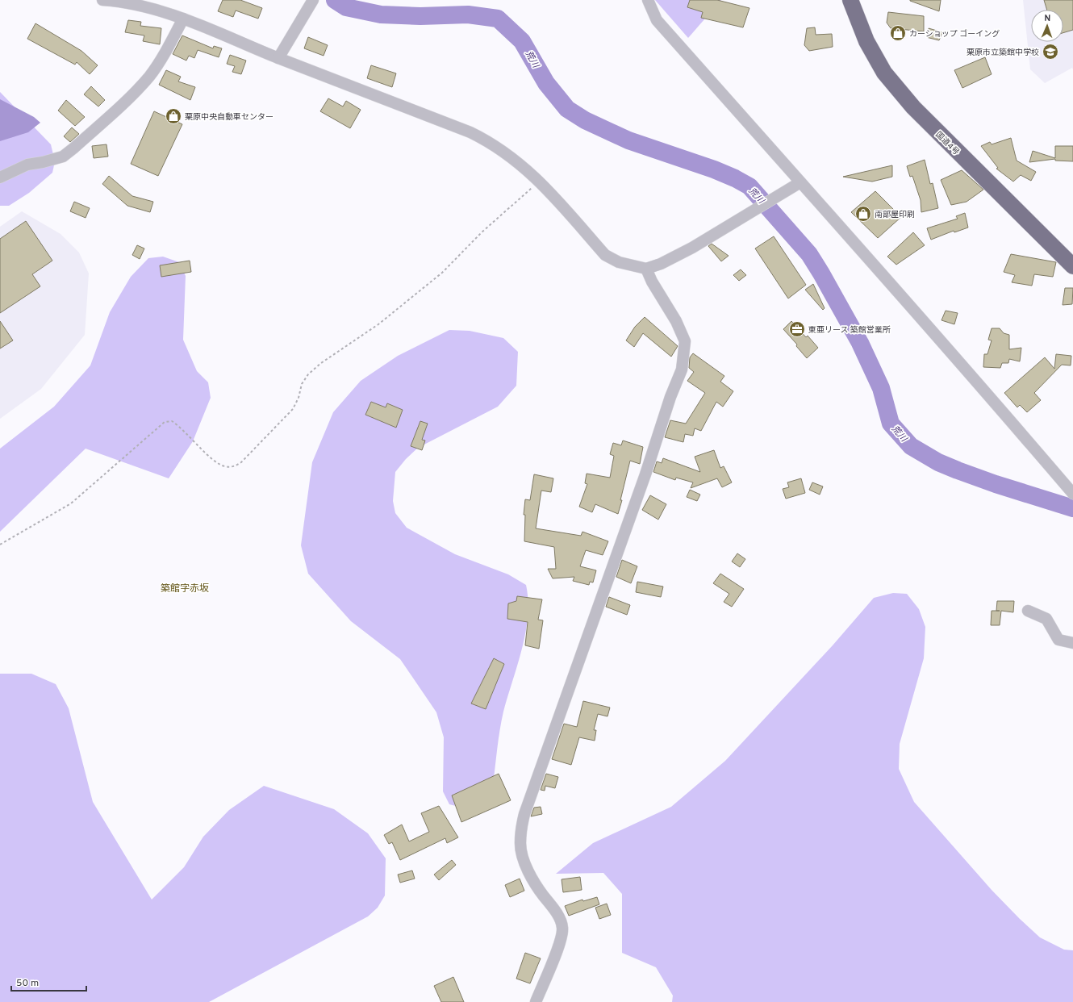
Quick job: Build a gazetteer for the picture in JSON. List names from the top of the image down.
{
  "streets": {
    "highway": ["国道4号"]
  },
  "districts": ["築館字赤坂"],
  "water": ["荒川"],
  "places": {
    "shop": ["カーショップ ゴーイング", "栗原中央自動車センター", "南部屋印刷"],
    "school or university": ["栗原市立築館中学校"],
    "office": ["東亜リース 築館営業所"]
  },
  "scale_bar": "50 m",
  "north": "top"
}
